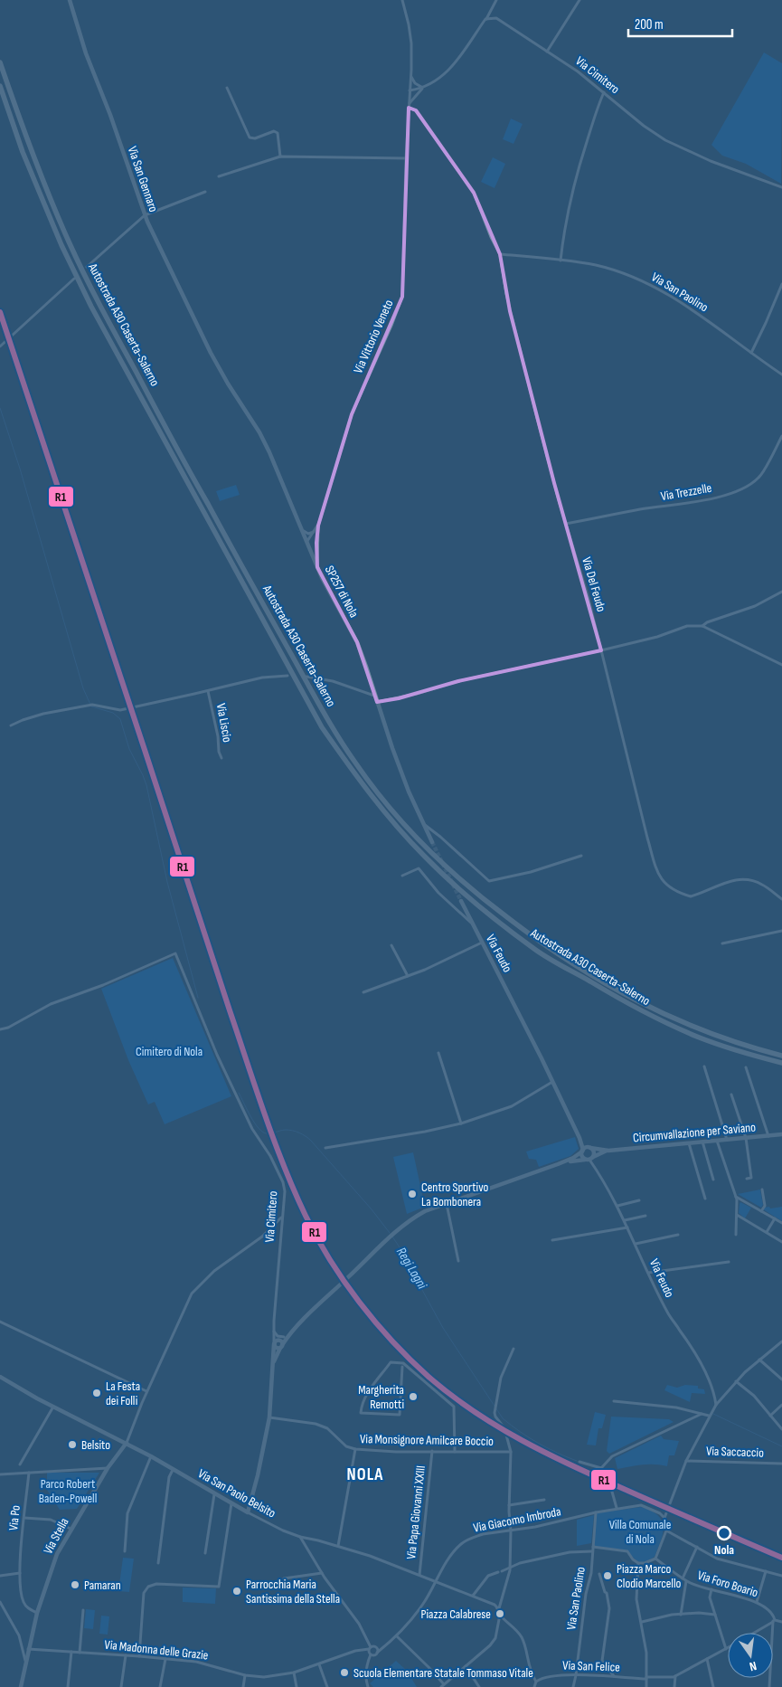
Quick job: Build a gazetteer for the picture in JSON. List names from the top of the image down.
{
  "streets": {
    "highway": ["Autostrada A30 Caserta-Salerno"],
    "street": [
      "Via Cimitero",
      "Via San Gennaro",
      "Via San Paolino",
      "Via Vittorio Veneto",
      "Via Trezzelle",
      "Via Del Feudo",
      "SP257 di Nola",
      "Via Liscio",
      "Via Feudo",
      "Circumvallazione per Saviano",
      "Via Monsignore Amilcare Boccio",
      "Via Saccaccio",
      "Via San Paolo Belsito",
      "Via Papa Giovanni XXIII",
      "Via Po",
      "Via Giacomo Imbroda",
      "Via Stella",
      "Via Foro Boario",
      "Via Madonna delle Grazie",
      "Via San Felice"
    ]
  },
  "crossings": [
    ["Via San Gennaro", "SP257 di Nola"],
    ["Via San Paolino", "Via Giacomo Imbroda"],
    ["Via San Paolino", "Via San Felice"],
    ["Via Vittorio Veneto", "SP257 di Nola"],
    ["Via Trezzelle", "Via Del Feudo"],
    ["Via Feudo", "Circumvallazione per Saviano"],
    ["Via Monsignore Amilcare Boccio", "Via Papa Giovanni XXIII"],
    ["Via San Paolo Belsito", "Via Papa Giovanni XXIII"],
    ["Via San Paolo Belsito", "Via Giacomo Imbroda"],
    ["Via San Paolo Belsito", "Via Stella"],
    ["Via San Paolo Belsito", "Via San Felice"],
    ["Via Po", "Via Stella"],
    ["Via Stella", "Via Madonna delle Grazie"]
  ],
  "districts": ["NOLA"],
  "water": ["Regi Lagni"],
  "parks": ["Cimitero di Nola", "Parco Robert Baden-Powell", "Villa Comunale di Nola"],
  "places": [
    "Centro Sportivo La Bombonera",
    "La Festa dei Folli",
    "Margherita Remotti",
    "Belsito",
    "Nola",
    "Piazza Marco Clodio Marcello",
    "Pamaran",
    "Parrocchia Maria Santissima della Stella",
    "Piazza Calabrese",
    "Scuola Elementare Statale Tommaso Vitale"
  ],
  "lines": ["transit line R1"],
  "scale_bar": "200 m",
  "north": "bottom"
}
